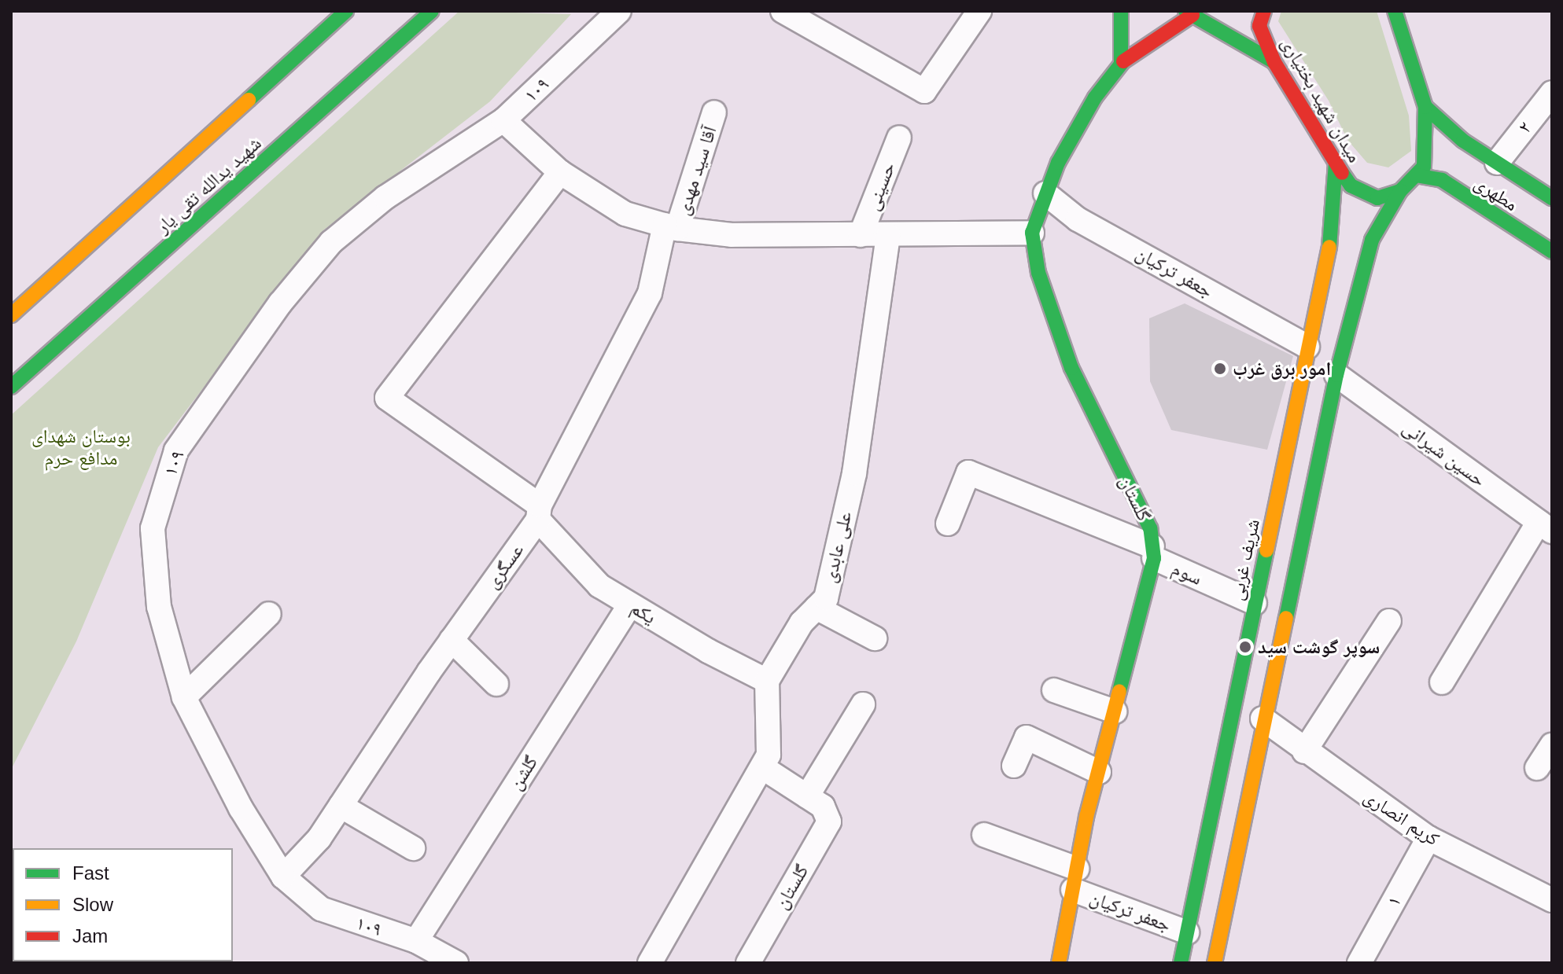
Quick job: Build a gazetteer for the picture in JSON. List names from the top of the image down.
{
  "streets": {
    "main road": [
      "میدان شهید بختیاری",
      "شهید یدالله تقی یار",
      "مطهری",
      "گلستان",
      "شریف غربی"
    ],
    "street": [
      "۱۰۹",
      "۲",
      "آقا سید مهدی",
      "حسینی",
      "جعفر ترکیان",
      "حسین شیرانی",
      "علی عابدی",
      "عسگری",
      "سوم",
      "یکم",
      "گلشن",
      "کریم انصاری",
      "۱"
    ]
  },
  "crossings": [
    ["۱۰۹", "عسگری"],
    ["۱۰۹", "گلشن"],
    ["میدان شهید بختیاری", "شریف غربی"],
    ["۲", "مطهری"],
    ["آقا سید مهدی", "عسگری"],
    ["جعفر ترکیان", "گلستان"],
    ["جعفر ترکیان", "شریف غربی"],
    ["گلستان", "سوم"],
    ["علی عابدی", "یکم"],
    ["شریف غربی", "سوم"],
    ["عسگری", "یکم"],
    ["یکم", "گلشن"],
    ["کریم انصاری", "۱"]
  ],
  "parks": ["بوستان شهدای مدافع حرم"],
  "places": ["امور برق غرب", "سوپر گوشت سید"],
  "legend": ["Fast", "Slow", "Jam"]
}
